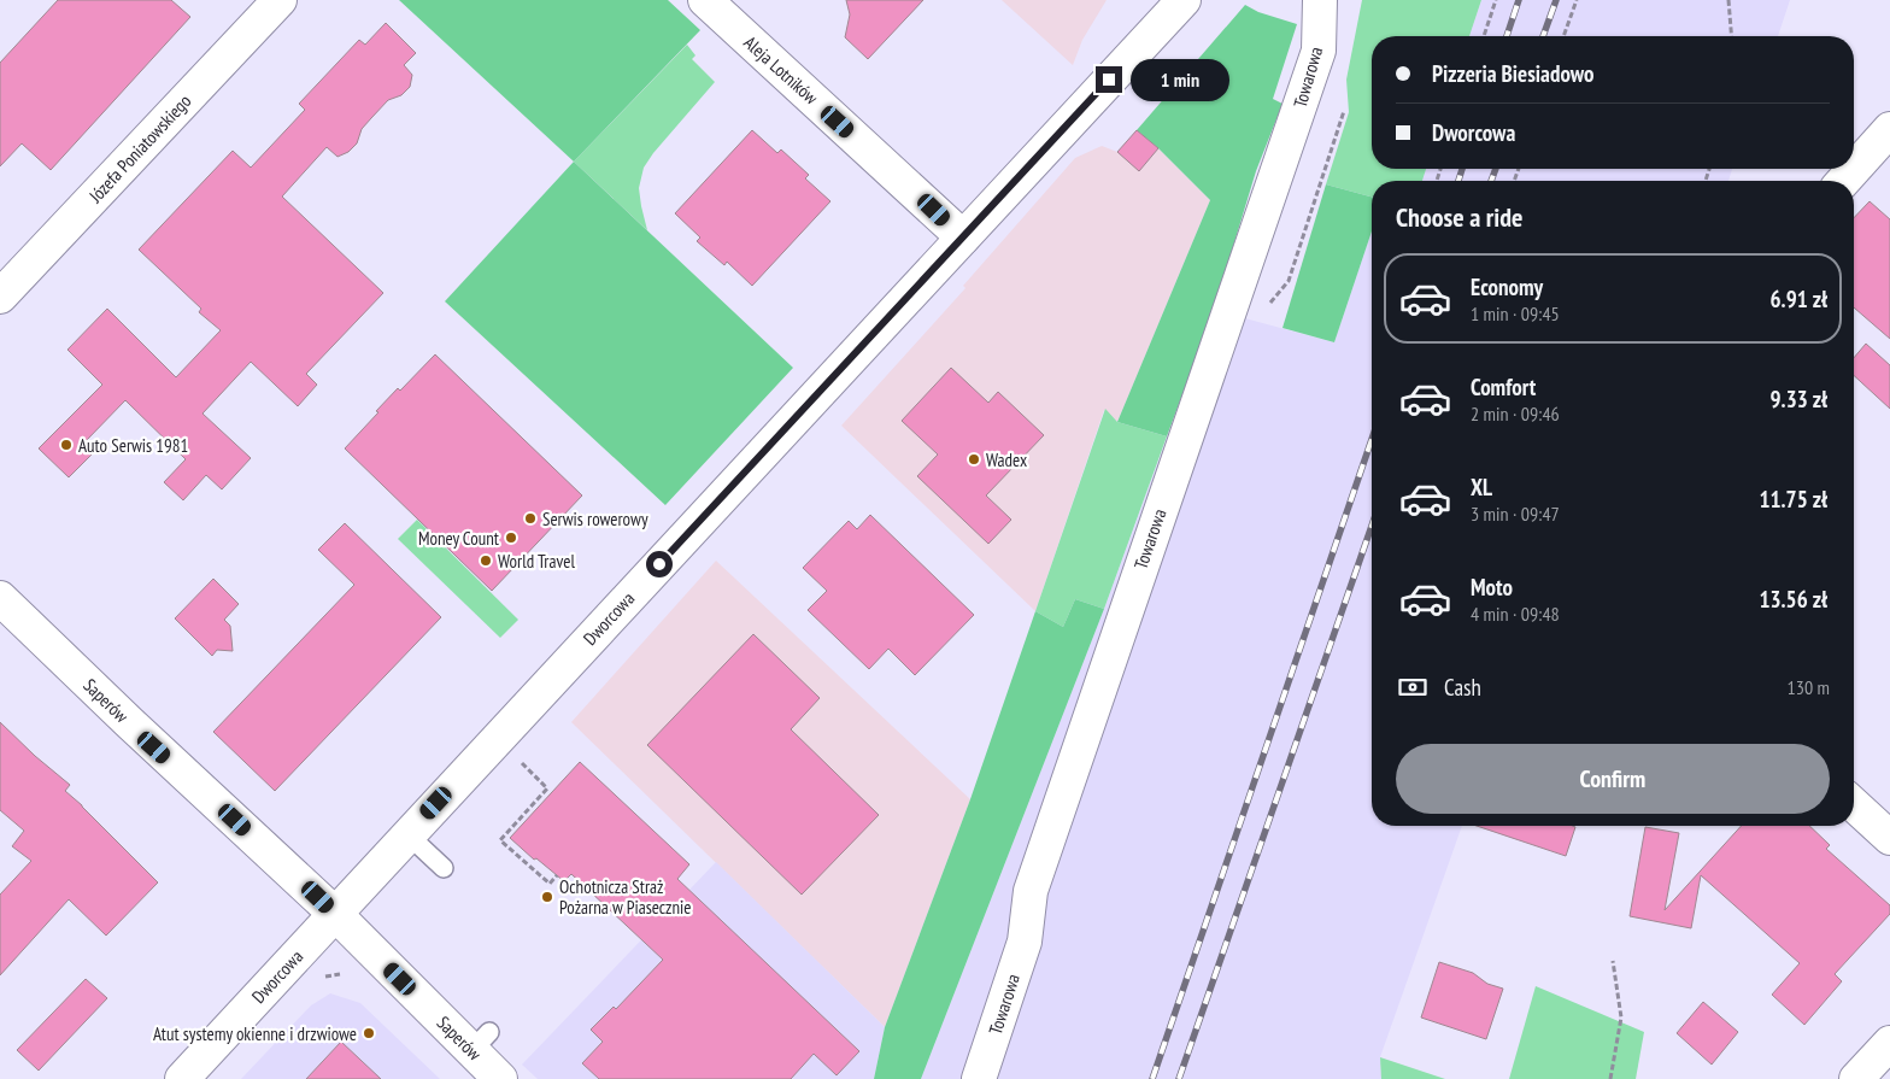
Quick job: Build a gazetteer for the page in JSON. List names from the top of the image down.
{
  "streets": {
    "street": [
      "Aleja Lotników",
      "Towarowa",
      "Józefa Poniatowskiego",
      "Dworcowa",
      "Saperów"
    ]
  },
  "crossings": [
    ["Aleja Lotników", "Dworcowa"],
    ["Dworcowa", "Saperów"]
  ],
  "places": [
    "Auto Serwis 1981",
    "Wadex",
    "Serwis rowerowy",
    "Money Count",
    "World Travel",
    "Ochotnicza Straż Pożarna w Piasecznie",
    "Atut systemy okienne i drzwiowe"
  ],
  "page": {
    "banner": ["Pizzeria Biesiadowo", "Dworcowa"],
    "bubble": "1 min",
    "heading": "Choose a ride",
    "list": [
      {
        "name": "Economy",
        "note": "1 min · 09:45",
        "value": "6.91 zł"
      },
      {
        "name": "Comfort",
        "note": "2 min · 09:46",
        "value": "9.33 zł"
      },
      {
        "name": "XL",
        "note": "3 min · 09:47",
        "value": "11.75 zł"
      },
      {
        "name": "Moto",
        "note": "4 min · 09:48",
        "value": "13.56 zł"
      }
    ],
    "pay": ["Cash", "130 m"],
    "buttons": "Confirm"
  }
}
